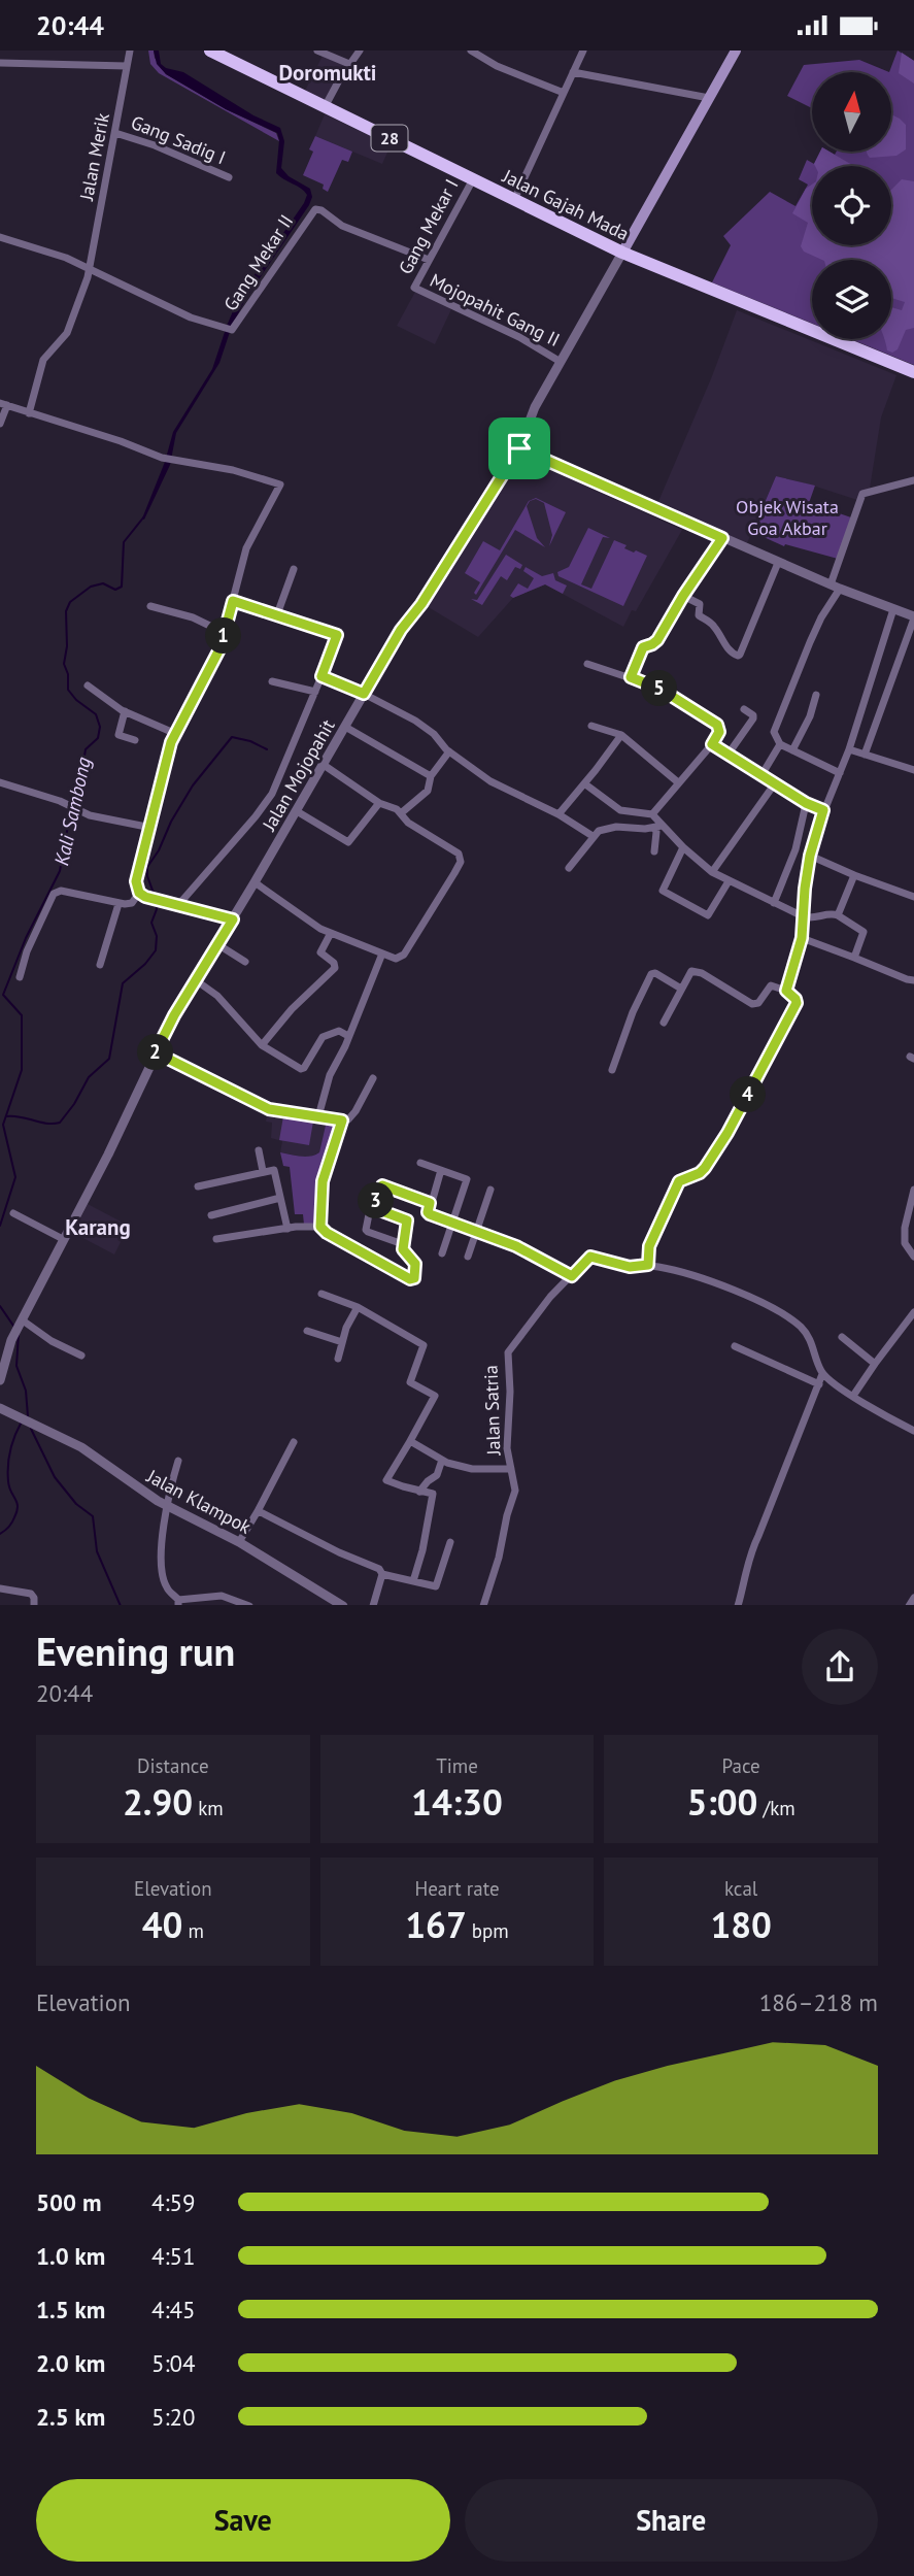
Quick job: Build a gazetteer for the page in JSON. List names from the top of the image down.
{
  "streets": {
    "highway": ["28", "Jalan Gajah Mada"],
    "street": [
      "Gang Sadig I",
      "Jalan Merik",
      "Gang Mekar I",
      "Gang Mekar II",
      "Mojopahit Gang II",
      "Jalan Mojopahit",
      "Jalan Satria",
      "Jalan Klampok"
    ]
  },
  "crossings": [
    ["Gang Sadig I", "Jalan Merik"],
    ["Jalan Merik", "Gang Mekar II"],
    ["Jalan Gajah Mada", "Gang Mekar I"],
    ["Jalan Gajah Mada", "Jalan Mojopahit"],
    ["Gang Mekar I", "Gang Mekar II"],
    ["Gang Mekar I", "Mojopahit Gang II"],
    ["Mojopahit Gang II", "Jalan Mojopahit"]
  ],
  "districts": ["Doromukti", "Karang"],
  "water": ["Kali Sambong"],
  "parks": ["Objek Wisata Goa Akbar"],
  "north": "top",
  "page": {
    "status": "20:44",
    "pins": [
      "1",
      "5",
      "2",
      "4",
      "3"
    ],
    "heading": ["Evening run", "20:44"],
    "stats": [
      ["Distance", "2.90 km"],
      ["Time", "14:30"],
      ["Pace", "5:00 /km"],
      ["Elevation", "40 m"],
      ["Heart rate", "167 bpm"],
      ["kcal", "180"]
    ],
    "chart": ["Elevation", "186–218 m"],
    "list": [
      {
        "name": "500 m",
        "note": "4:59"
      },
      {
        "name": "1.0 km",
        "note": "4:51"
      },
      {
        "name": "1.5 km",
        "note": "4:45"
      },
      {
        "name": "2.0 km",
        "note": "5:04"
      },
      {
        "name": "2.5 km",
        "note": "5:20"
      }
    ],
    "buttons": ["Save", "Share"]
  }
}
